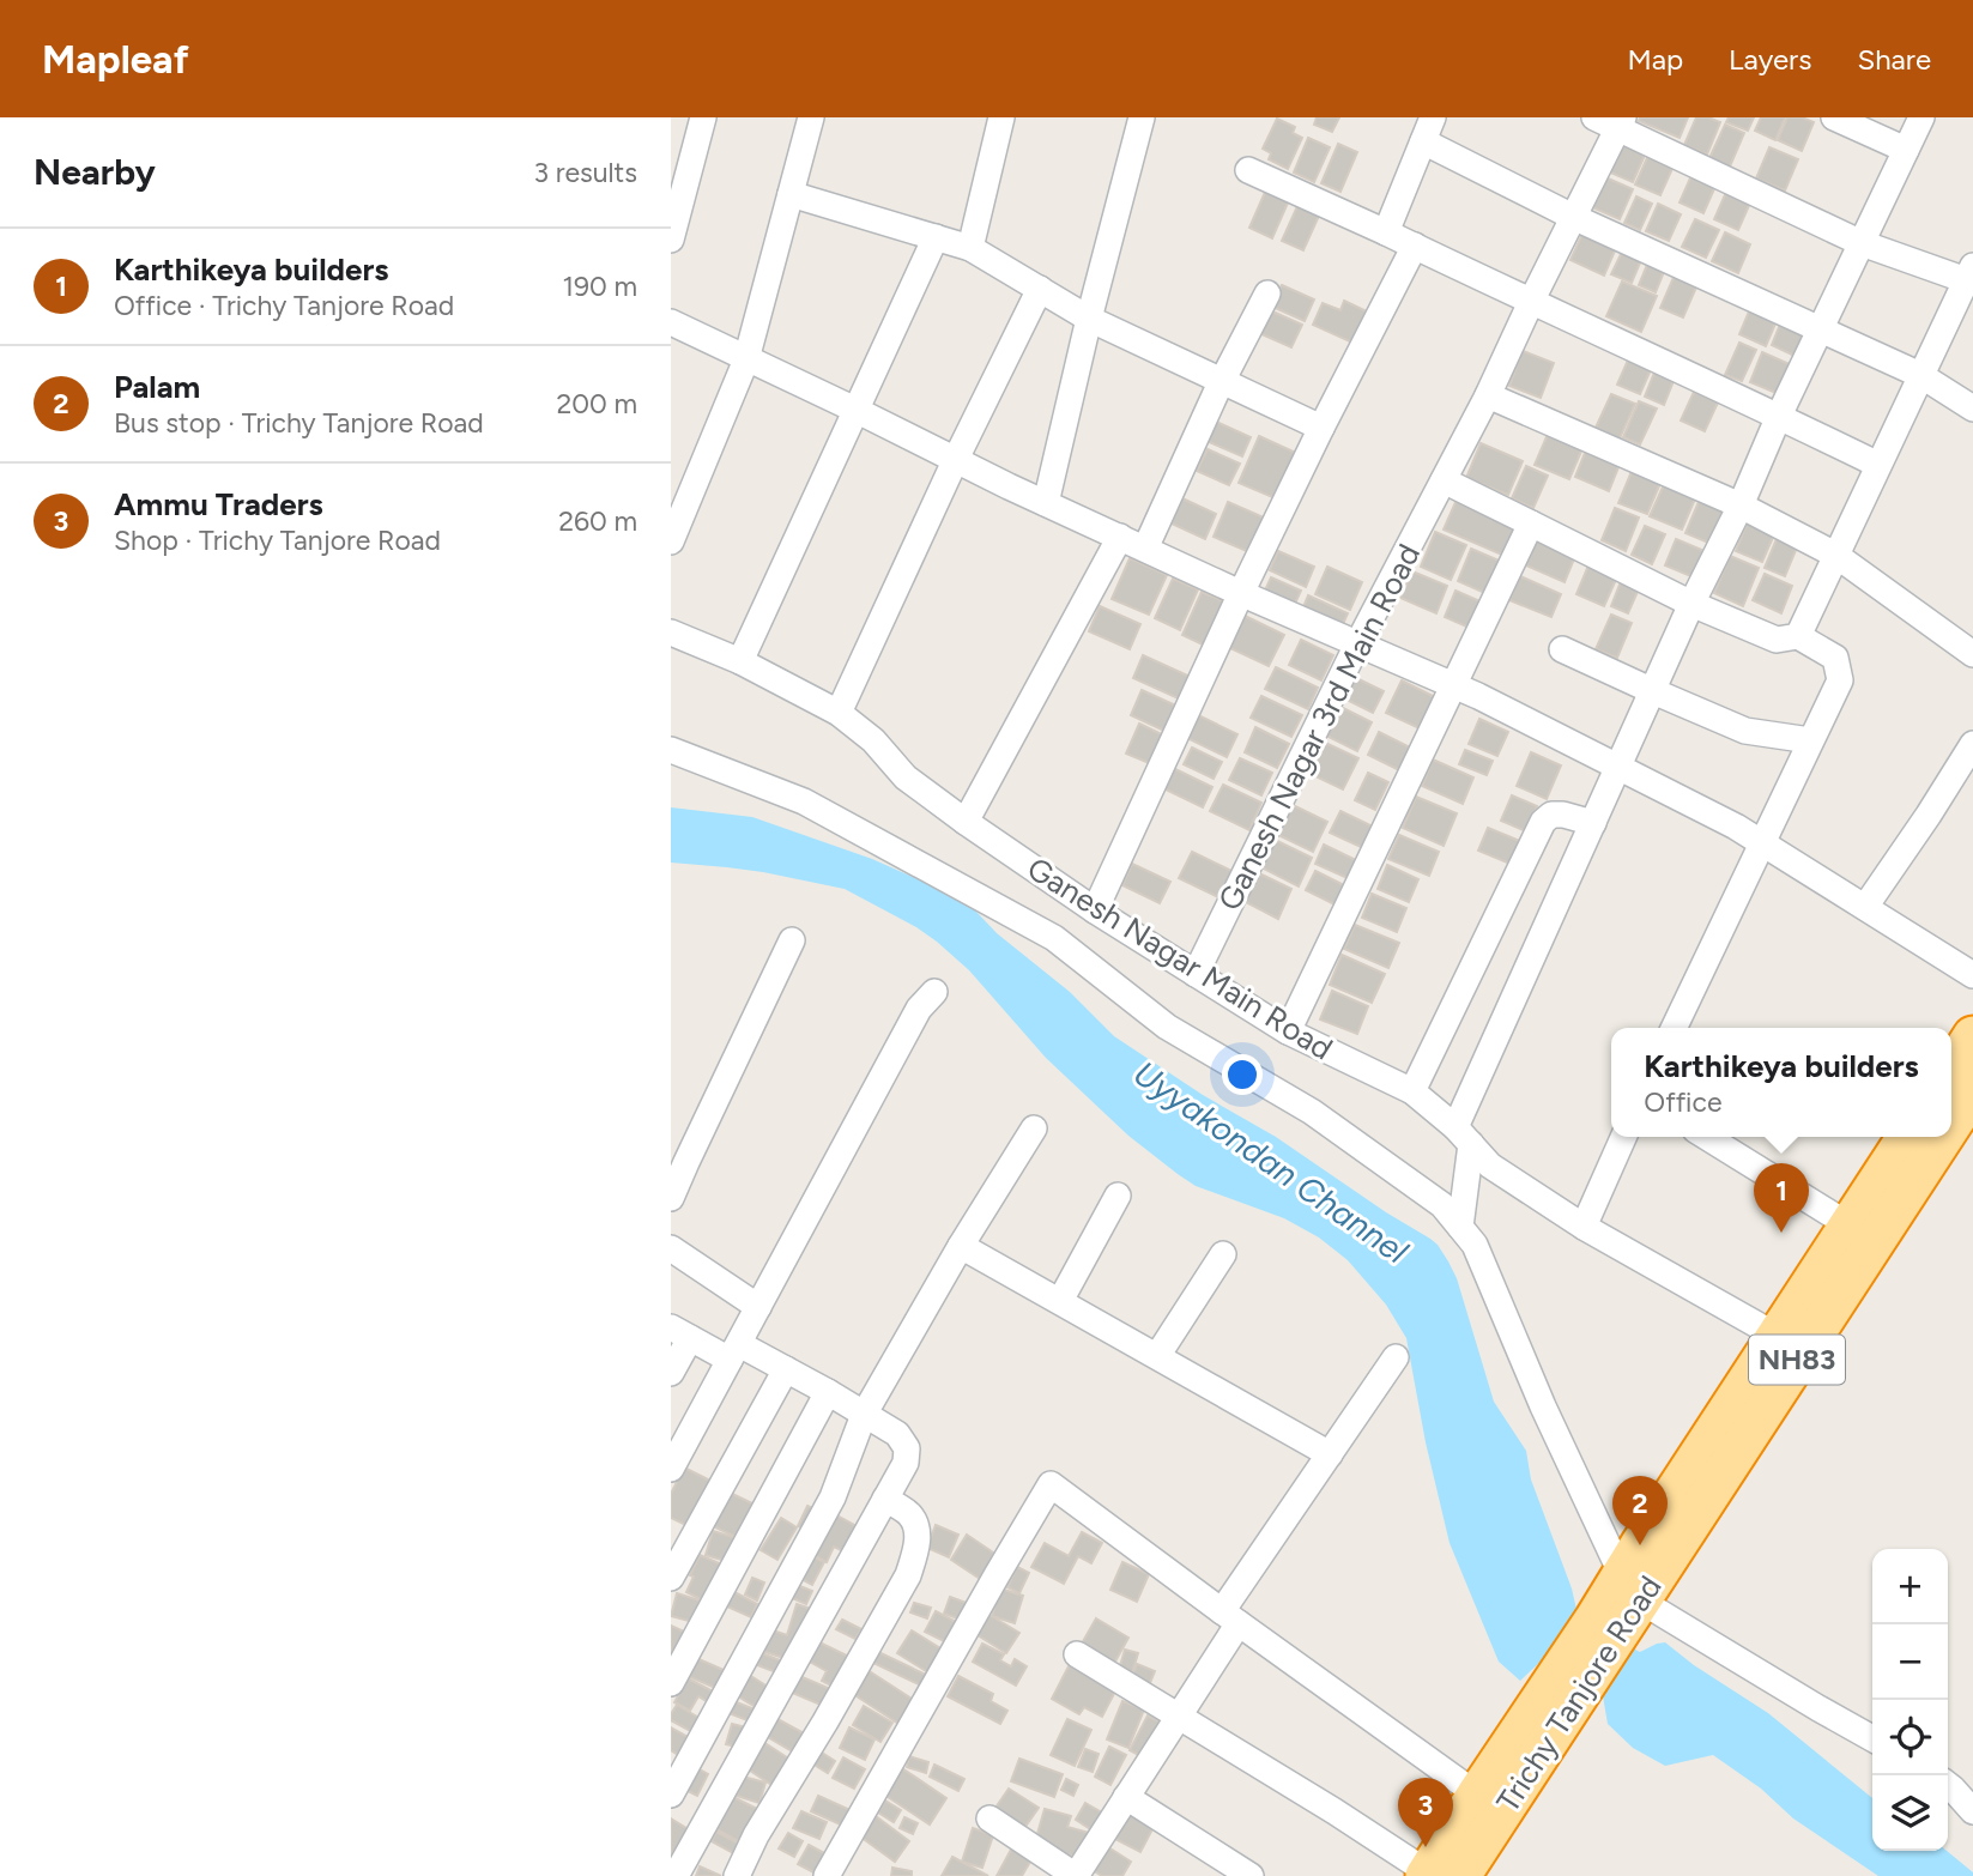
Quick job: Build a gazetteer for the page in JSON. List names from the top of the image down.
{
  "streets": {
    "highway": ["NH83", "Trichy Tanjore Road"],
    "street": ["Ganesh Nagar 3rd Main Road", "Ganesh Nagar Main Road"]
  },
  "crossings": [
    ["Ganesh Nagar 3rd Main Road", "Ganesh Nagar Main Road"],
    ["Ganesh Nagar Main Road", "Trichy Tanjore Road"]
  ],
  "water": ["Uyyakondan Channel"],
  "page": {
    "header": "Mapleaf",
    "nav": ["Map", "Layers", "Share"],
    "heading": ["Nearby", "3 results"],
    "list": [
      {
        "mark": "1",
        "name": "Karthikeya builders",
        "note": "Office · Trichy Tanjore Road",
        "value": "190 m"
      },
      {
        "mark": "2",
        "name": "Palam",
        "note": "Bus stop · Trichy Tanjore Road",
        "value": "200 m"
      },
      {
        "mark": "3",
        "name": "Ammu Traders",
        "note": "Shop · Trichy Tanjore Road",
        "value": "260 m"
      }
    ],
    "popup": ["Karthikeya builders", "Office"],
    "pins": ["1", "2", "3"],
    "map_buttons": ["+", "−"]
  }
}
